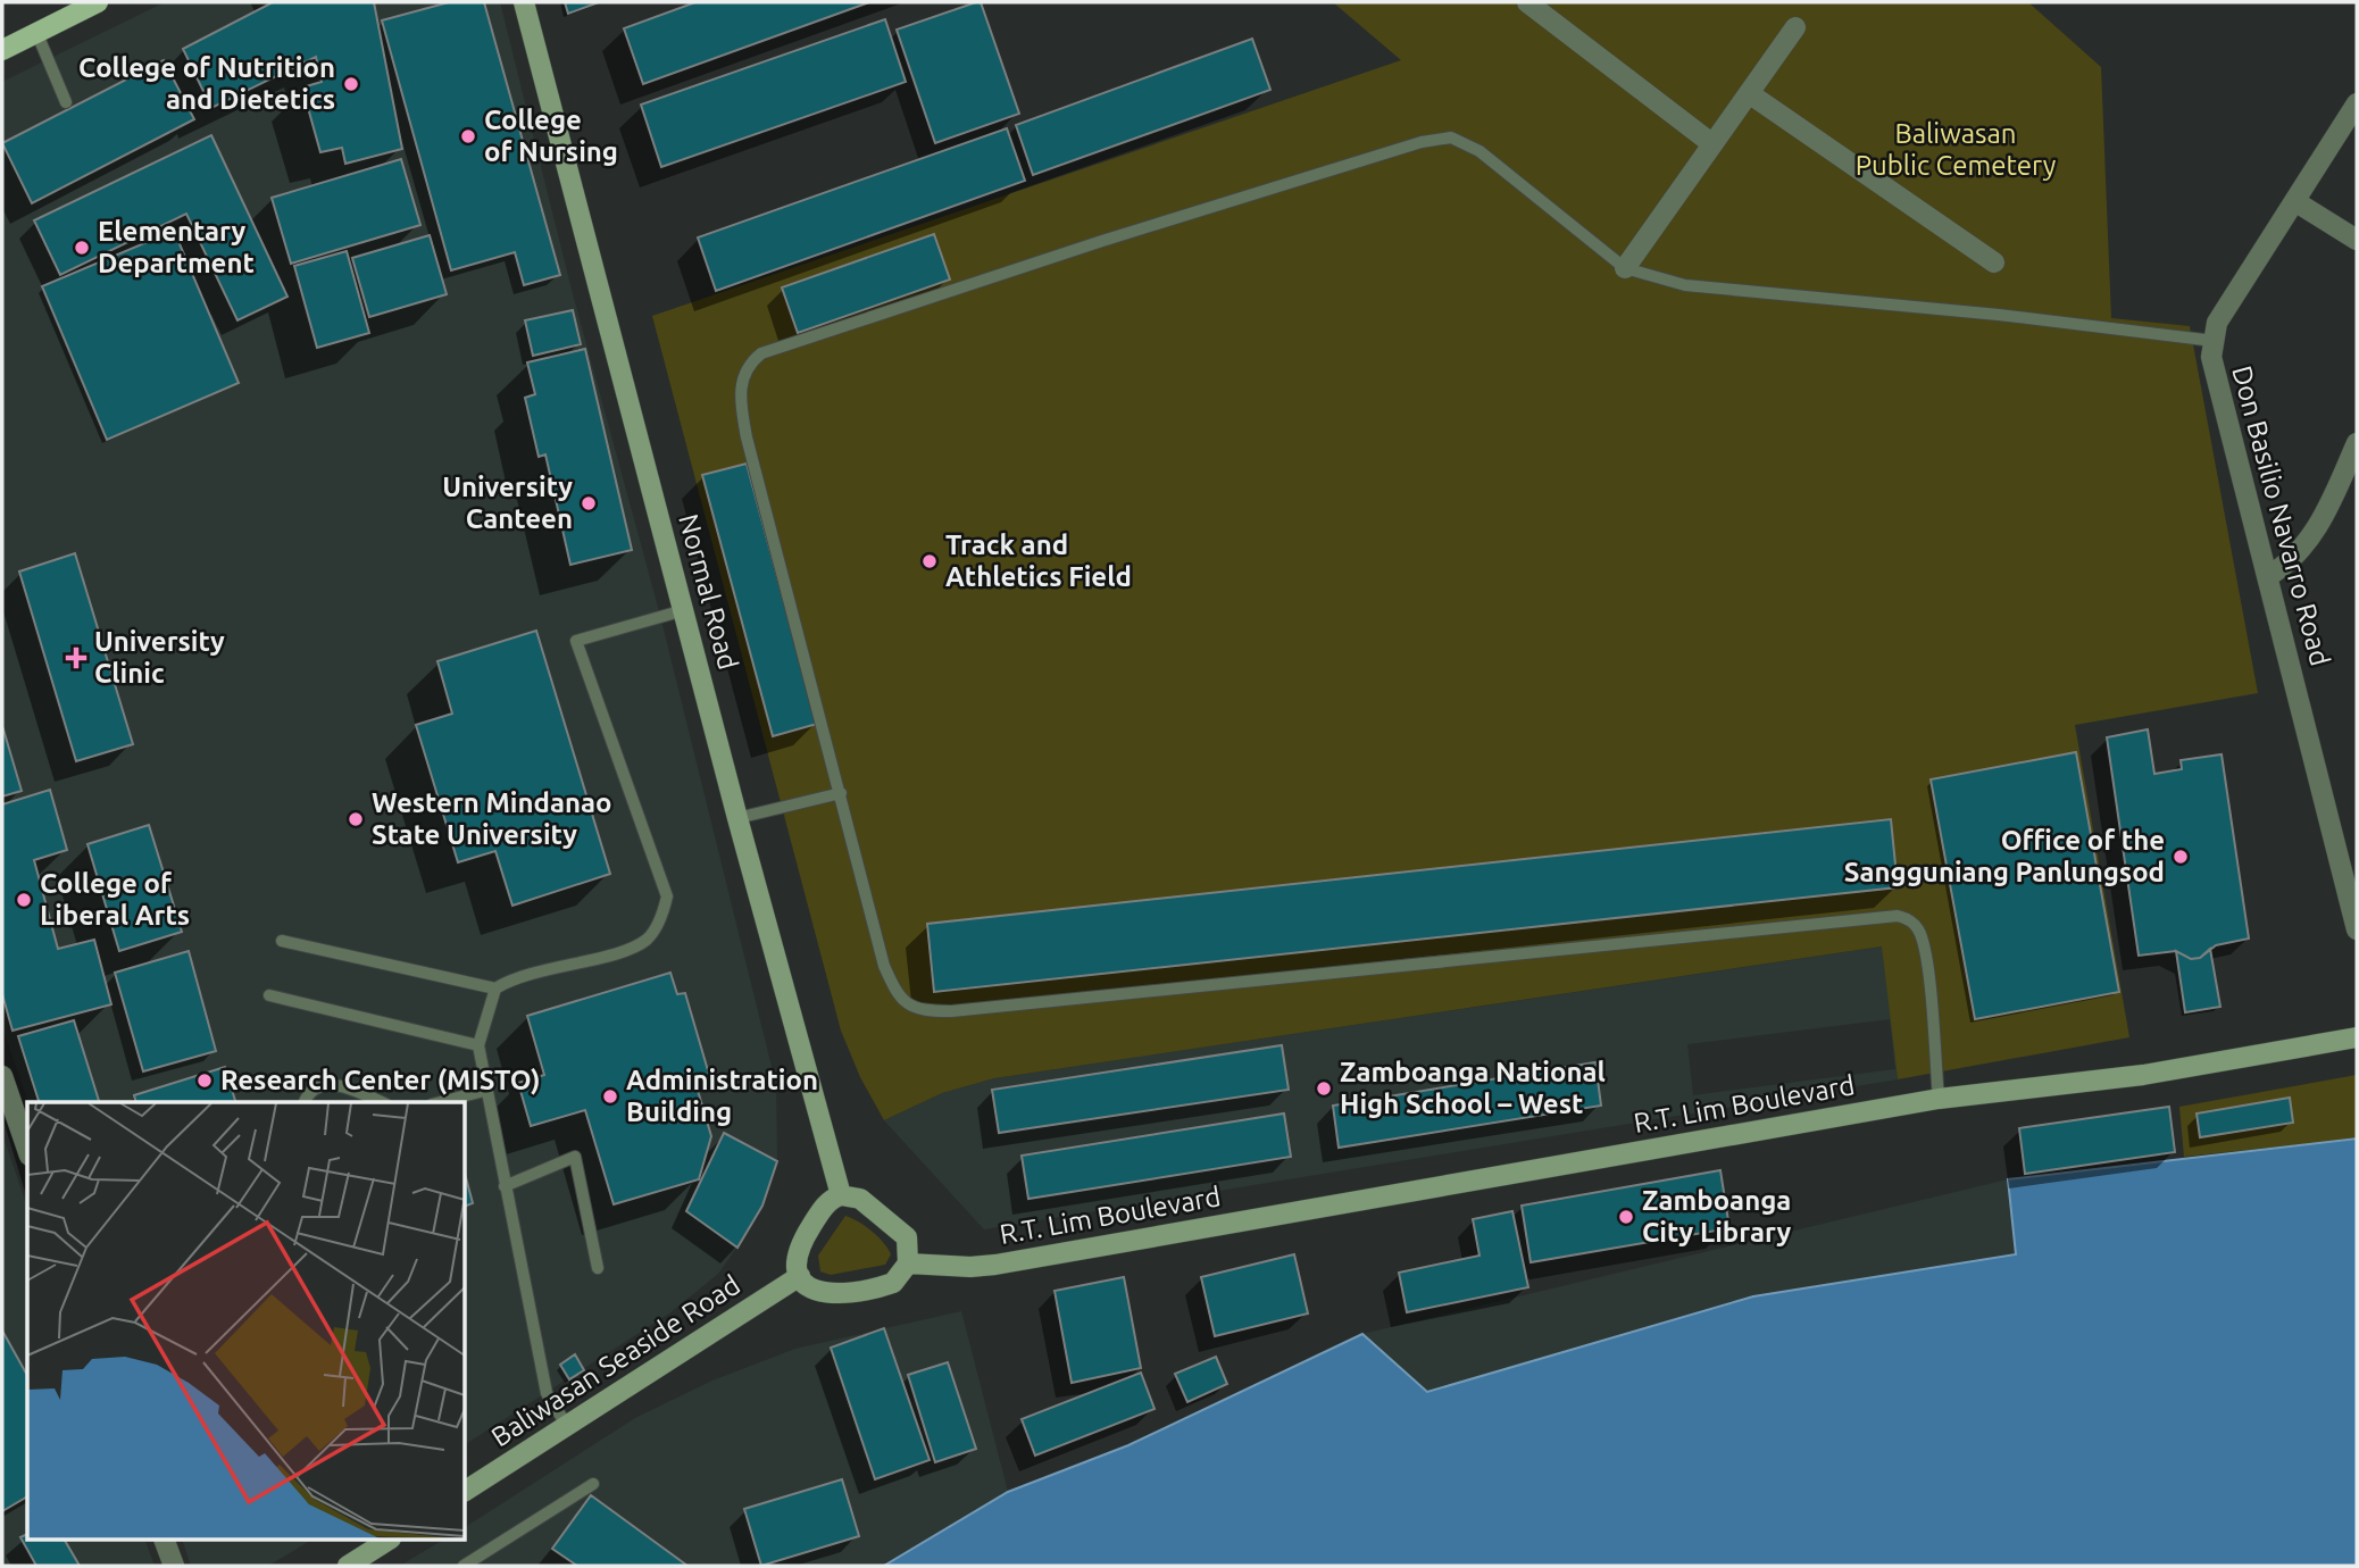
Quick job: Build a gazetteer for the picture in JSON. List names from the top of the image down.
{
  "streets": {
    "main road": ["Normal Road", "R.T. Lim Boulevard", "Baliwasan Seaside Road"],
    "street": ["Don Basilio Navarro Road"]
  },
  "crossings": [
    ["Normal Road", "R.T. Lim Boulevard"],
    ["Normal Road", "Baliwasan Seaside Road"],
    ["R.T. Lim Boulevard", "Baliwasan Seaside Road"]
  ],
  "parks": ["Baliwasan Public Cemetery"],
  "places": {
    "other": [
      "College of Nutrition and Dietetics",
      "College of Nursing",
      "Elementary Department",
      "University Canteen",
      "Track and Athletics Field",
      "Western Mindanao State University",
      "Office of the Sangguniang Panlungsod",
      "College of Liberal Arts",
      "Research Center (MISTO)",
      "Zamboanga National High School – West",
      "Administration Building",
      "Zamboanga City Library"
    ],
    "health": ["University Clinic"]
  }
}
